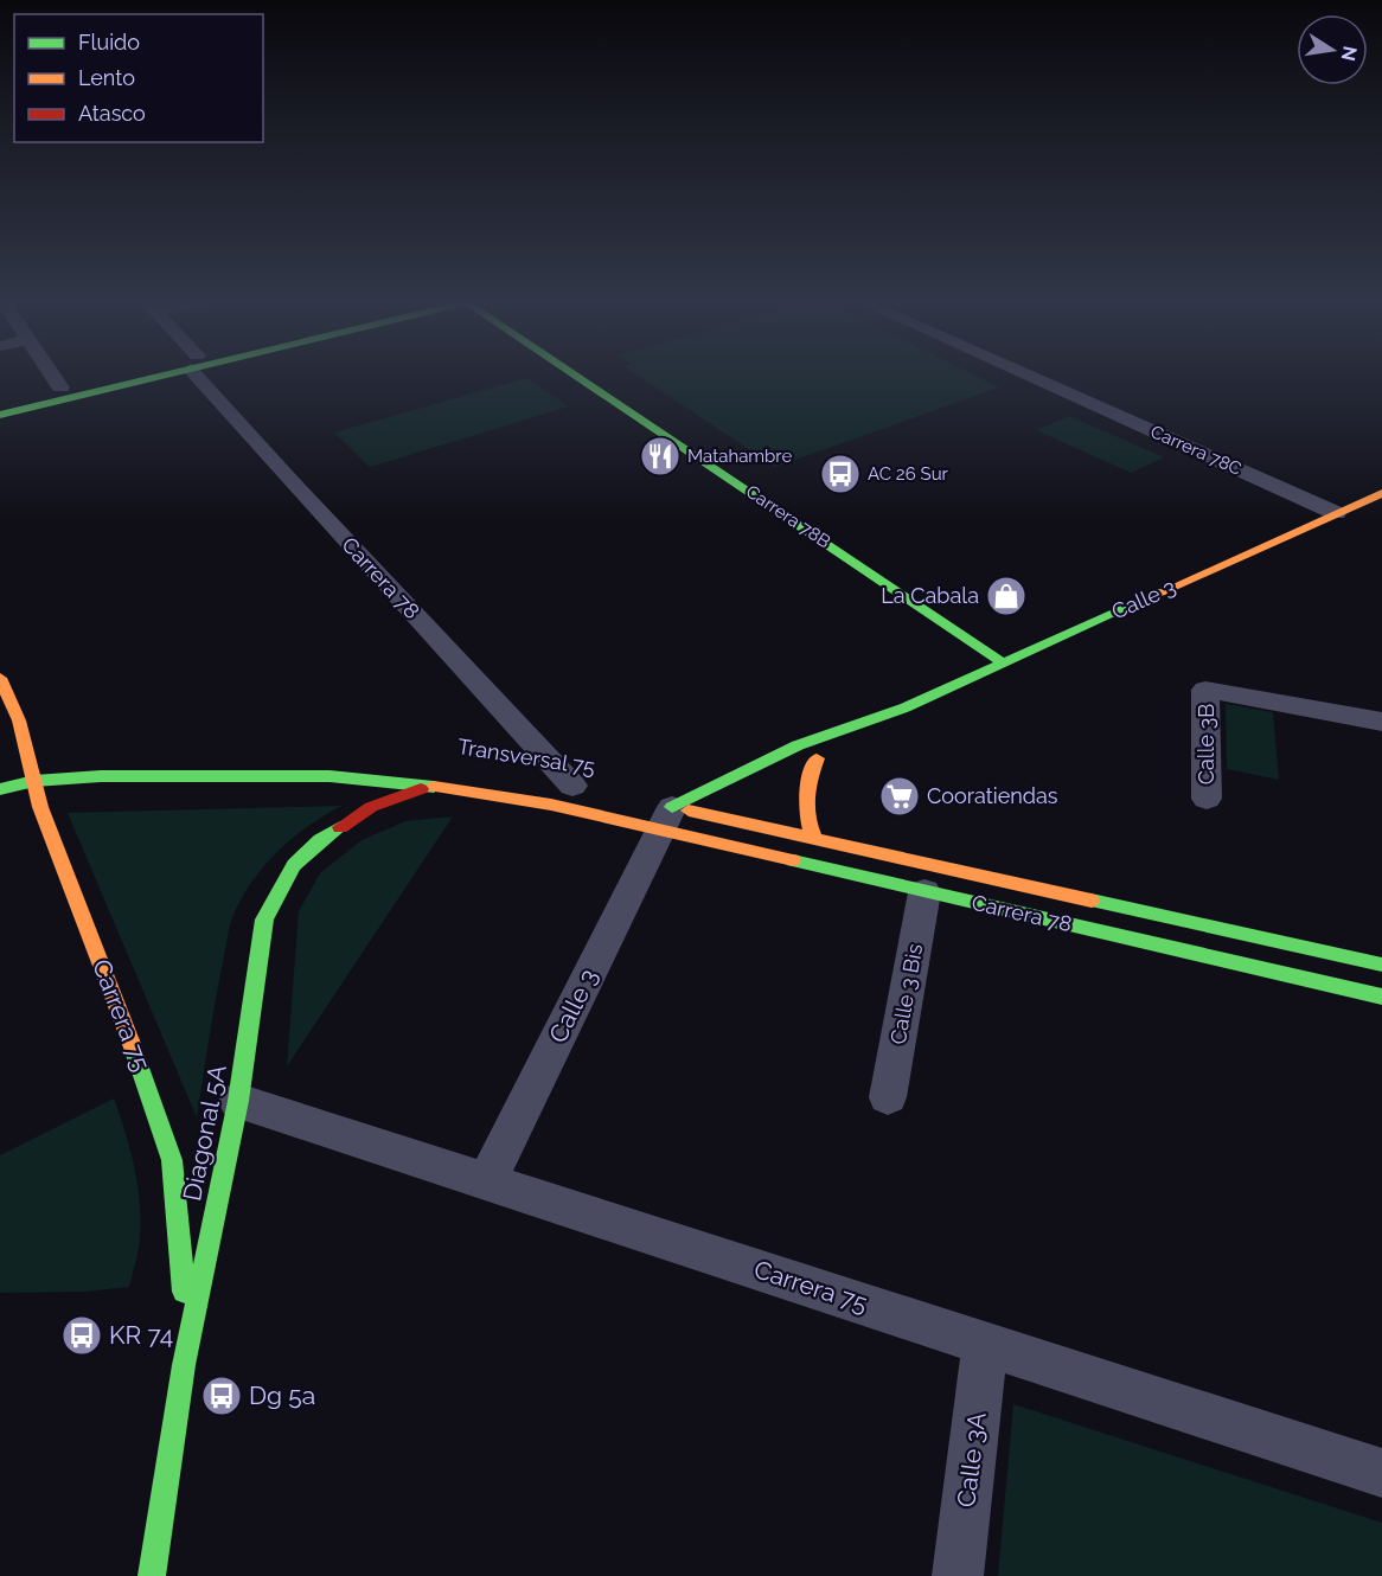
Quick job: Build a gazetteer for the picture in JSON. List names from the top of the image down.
{
  "streets": {
    "street": [
      "Carrera 78C",
      "Carrera 78B",
      "Carrera 78",
      "Calle 3",
      "Calle 3B",
      "Transversal 75",
      "Calle 3 Bis",
      "Carrera 75",
      "Diagonal 5A",
      "Calle 3A"
    ]
  },
  "crossings": [
    ["Carrera 78C", "Calle 3"],
    ["Carrera 78B", "Calle 3"],
    ["Carrera 78", "Calle 3"],
    ["Carrera 78", "Transversal 75"],
    ["Carrera 78", "Calle 3 Bis"],
    ["Calle 3", "Transversal 75"],
    ["Calle 3", "Carrera 75"],
    ["Transversal 75", "Carrera 75"],
    ["Transversal 75", "Diagonal 5A"],
    ["Carrera 75", "Diagonal 5A"],
    ["Carrera 75", "Calle 3A"]
  ],
  "places": {
    "restaurant": ["Matahambre"],
    "bus stop": ["AC 26 Sur", "KR 74", "Dg 5a"],
    "shop": ["La Cabala"],
    "supermarket": ["Cooratiendas"]
  },
  "legend": ["Fluido", "Lento", "Atasco"],
  "north": "right"
}
